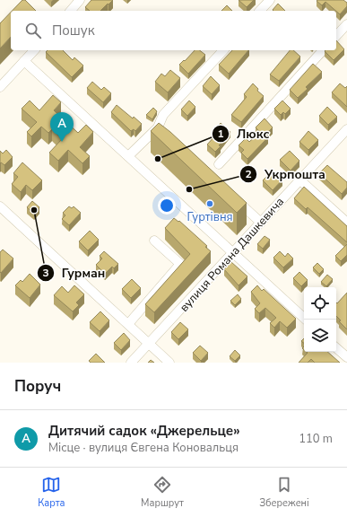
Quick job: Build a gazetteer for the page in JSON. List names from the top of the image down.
{
  "streets": {
    "street": ["вулиця Романа Дашкевича"]
  },
  "places": [
    "Люкс",
    "Укрпошта",
    "Гуртівня",
    "Гурман"
  ],
  "page": {
    "search": "Пошук",
    "pins": "A",
    "heading": "Поруч",
    "list": [
      {
        "mark": "A",
        "name": "Дитячий садок «Джерельце»",
        "note": "Місце · вулиця Євгена Коновальця",
        "value": "110 m"
      }
    ],
    "nav": ["Карта", "Маршрут", "Збережені"]
  }
}
